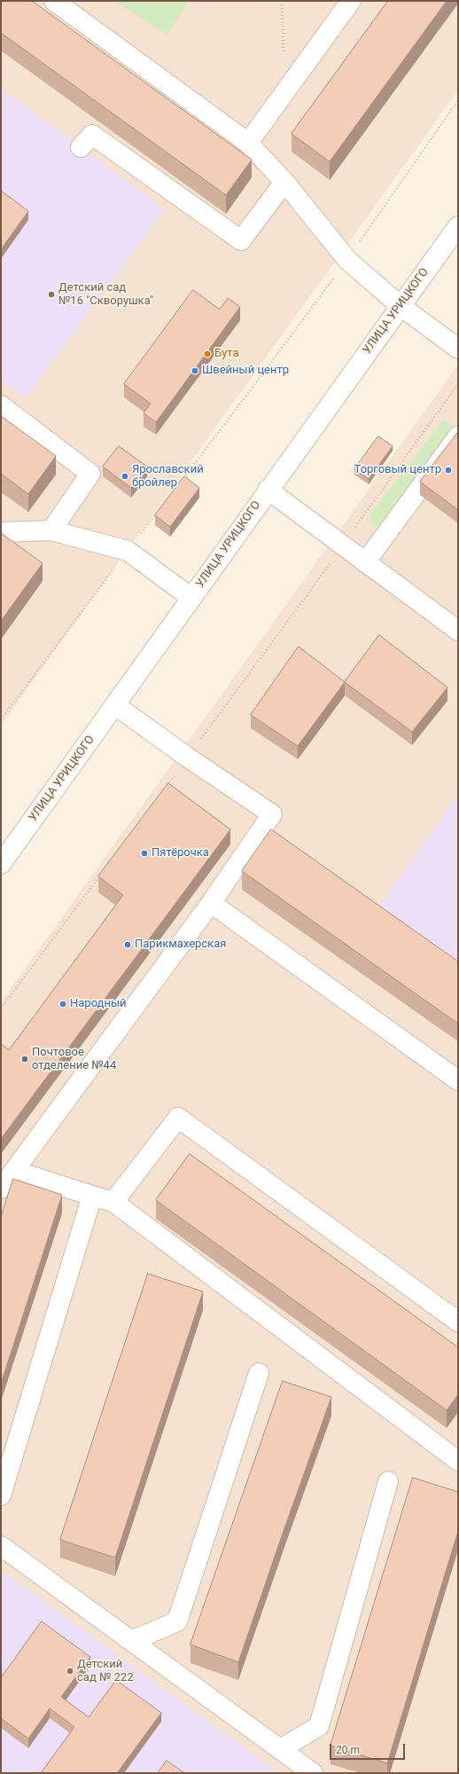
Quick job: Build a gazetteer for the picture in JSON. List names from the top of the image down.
{
  "streets": {
    "street": ["УЛИЦА УРИЦКОГО"]
  },
  "places": [
    "Детский сад №16 \"Скворушка\"",
    "Бута",
    "Швейный центр",
    "Торговый центр",
    "Ярославский бройлер",
    "Пятёрочка",
    "Парикмахерская",
    "Народный",
    "Почтовое отделение №44",
    "Детский сад № 222"
  ],
  "scale_bar": "20 m"
}
